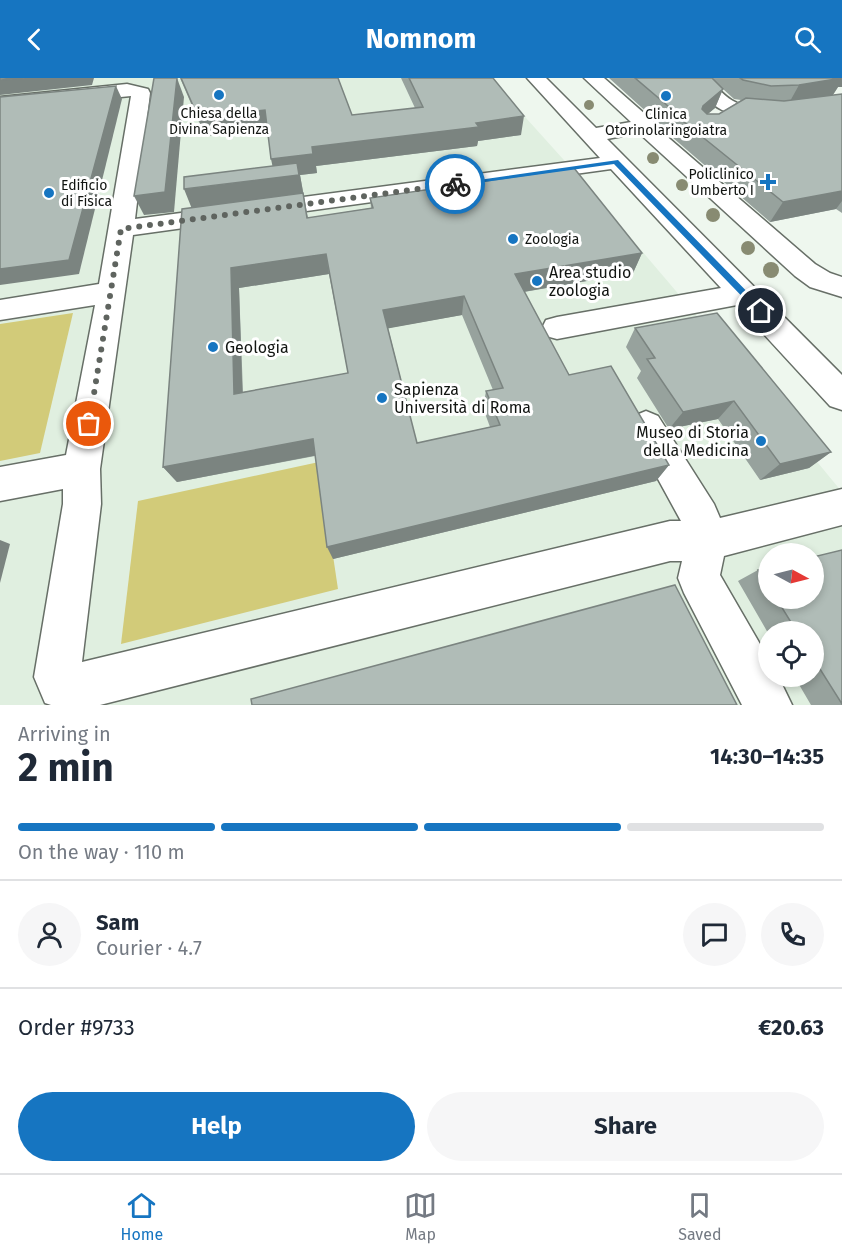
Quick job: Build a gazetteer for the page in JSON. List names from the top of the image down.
{
  "places": {
    "other": [
      "Chiesa della Divina Sapienza",
      "Clinica Otorinolaringoiatra",
      "Edificio di Fisica",
      "Zoologia",
      "Area studio zoologia",
      "Geologia",
      "Sapienza Università di Roma",
      "Museo di Storia della Medicina"
    ],
    "health": ["Policlinico Umberto I"]
  },
  "north": "right",
  "page": {
    "header": "Nomnom",
    "heading": ["2 min", "Arriving in", "14:30–14:35"],
    "panel": [
      "Sam",
      "Courier · 4.7",
      "Order #9733",
      "€20.63"
    ],
    "bar": "On the way · 110 m",
    "buttons": ["Help", "Share"],
    "tabs": ["Home", "Map", "Saved"]
  }
}
